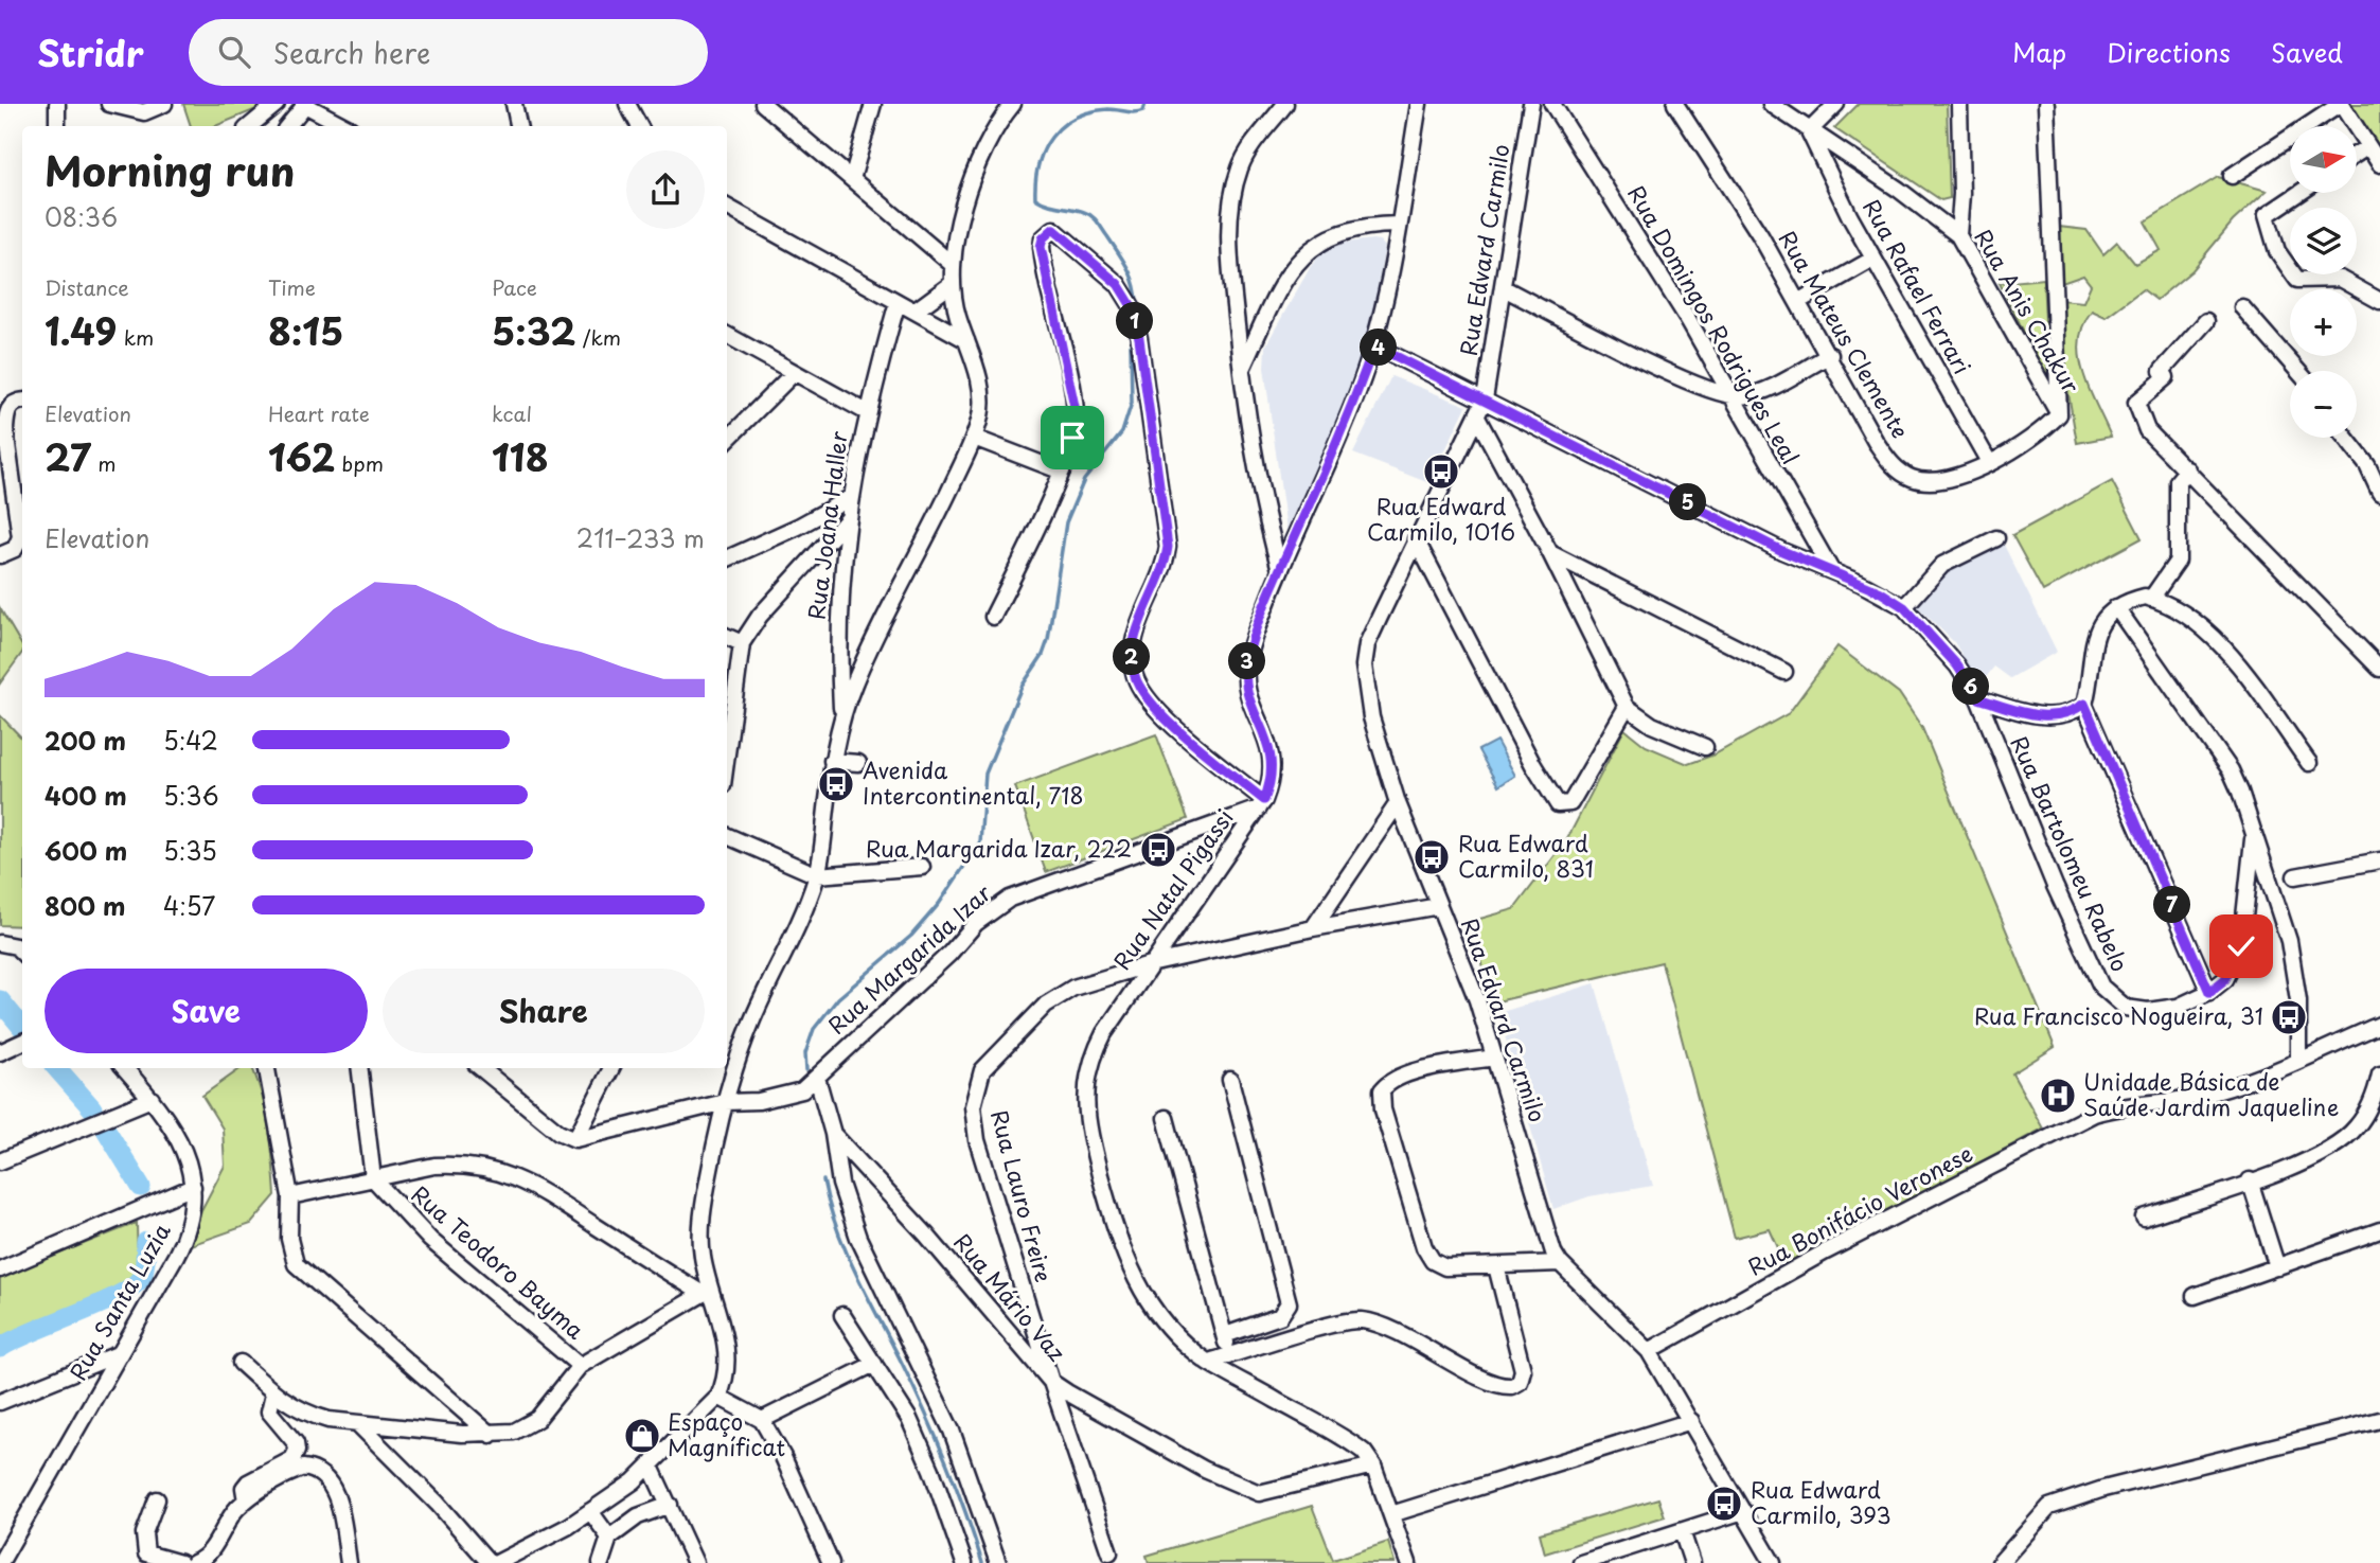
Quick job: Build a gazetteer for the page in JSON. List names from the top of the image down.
{
  "streets": {
    "street": [
      "Rua Edvard Carmilo",
      "Rua Rafael Ferrari",
      "Rua Anis Chakur",
      "Rua Domingos Rodrigues Leal",
      "Rua Mateus Clemente",
      "Rua Joana Haller",
      "Rua Bartolomeu Rabelo",
      "Rua Natal Pigassi",
      "Rua Margarida Izar",
      "Rua Lauro Freire",
      "Rua Bonifácio Veronese",
      "Rua Teodoro Bayma",
      "Rua Mário Vaz",
      "Rua Santa Luzia"
    ]
  },
  "crossings": [
    ["Rua Edvard Carmilo", "Rua Lauro Freire"],
    ["Rua Edvard Carmilo", "Rua Bonifácio Veronese"],
    ["Rua Rafael Ferrari", "Rua Anis Chakur"],
    ["Rua Rafael Ferrari", "Rua Mateus Clemente"],
    ["Rua Anis Chakur", "Rua Mateus Clemente"],
    ["Rua Natal Pigassi", "Rua Margarida Izar"],
    ["Rua Natal Pigassi", "Rua Lauro Freire"],
    ["Rua Natal Pigassi", "Rua Mário Vaz"],
    ["Rua Lauro Freire", "Rua Mário Vaz"]
  ],
  "places": {
    "bus stop": [
      "Rua Edward Carmilo, 1016",
      "Avenida Intercontinental, 718",
      "Rua Margarida Izar, 222",
      "Rua Edward Carmilo, 831",
      "Rua Francisco Nogueira, 31",
      "Rua Edward Carmilo, 393"
    ],
    "hospital": ["Unidade Básica de Saúde Jardim Jaqueline"],
    "shop": ["Espaço Magníficat"]
  },
  "north": "right",
  "page": {
    "header": "Stridr",
    "search": "Search here",
    "nav": ["Map", "Directions", "Saved"],
    "map_buttons": ["+", "−"],
    "heading": ["Morning run", "08:36"],
    "stats": [
      ["Distance", "1.49 km"],
      ["Time", "8:15"],
      ["Pace", "5:32 /km"],
      ["Elevation", "27 m"],
      ["Heart rate", "162 bpm"],
      ["kcal", "118"]
    ],
    "pins": [
      "1",
      "4",
      "5",
      "2",
      "3",
      "6",
      "7"
    ],
    "chart": ["Elevation", "211–233 m"],
    "list": [
      {
        "name": "200 m",
        "note": "5:42"
      },
      {
        "name": "400 m",
        "note": "5:36"
      },
      {
        "name": "600 m",
        "note": "5:35"
      },
      {
        "name": "800 m",
        "note": "4:57"
      }
    ],
    "buttons": ["Save", "Share"]
  }
}
